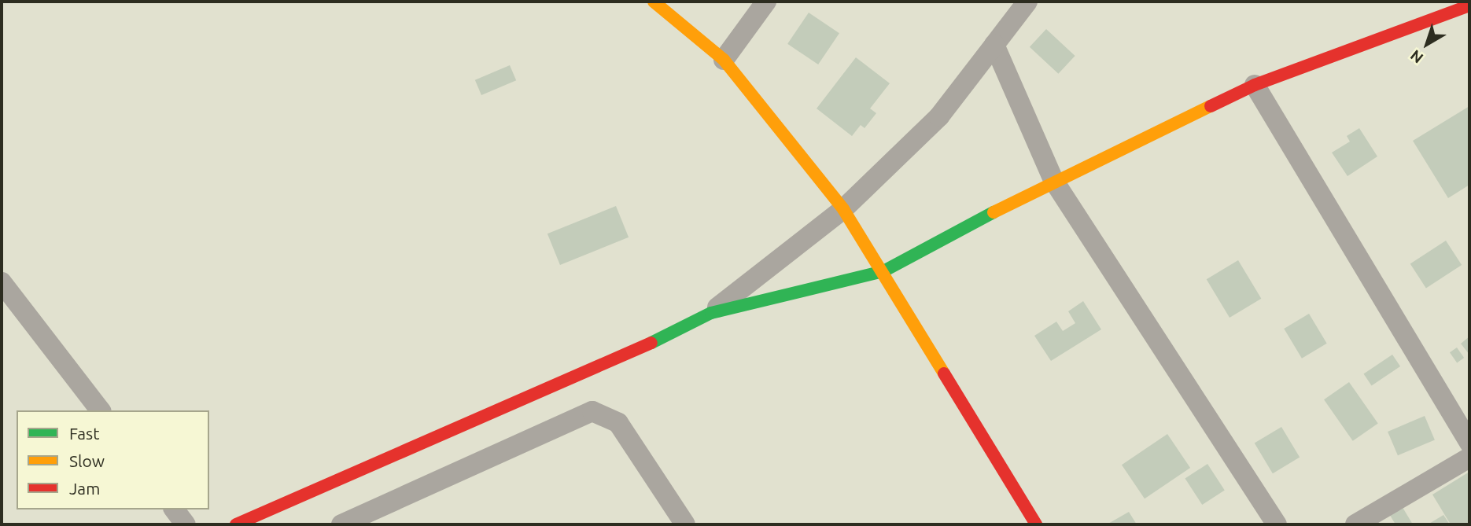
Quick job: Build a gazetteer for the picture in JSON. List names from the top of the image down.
{
  "legend": ["Fast", "Slow", "Jam"],
  "north": "bottom left"
}
